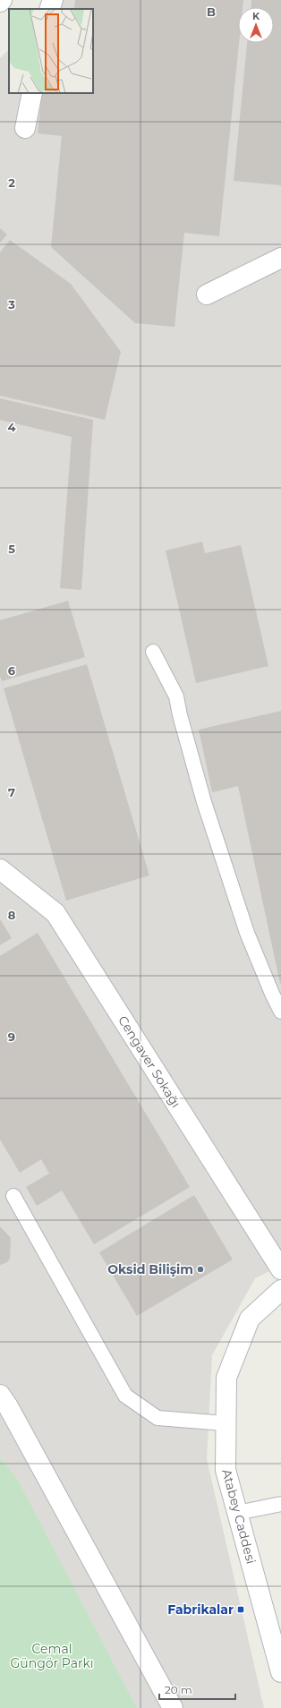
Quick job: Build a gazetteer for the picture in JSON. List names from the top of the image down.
{
  "streets": {
    "street": ["Cengaver Sokağı", "Atabey Caddesi"]
  },
  "parks": ["Cemal Güngör Parkı"],
  "places": {
    "other": ["Oksid Bilişim"],
    "transit": ["Fabrikalar"]
  },
  "scale_bar": "20 m",
  "north": "top",
  "grid": {
    "columns": ["B"],
    "rows": [
      "2",
      "3",
      "4",
      "5",
      "6",
      "7",
      "8",
      "9"
    ]
  }
}
